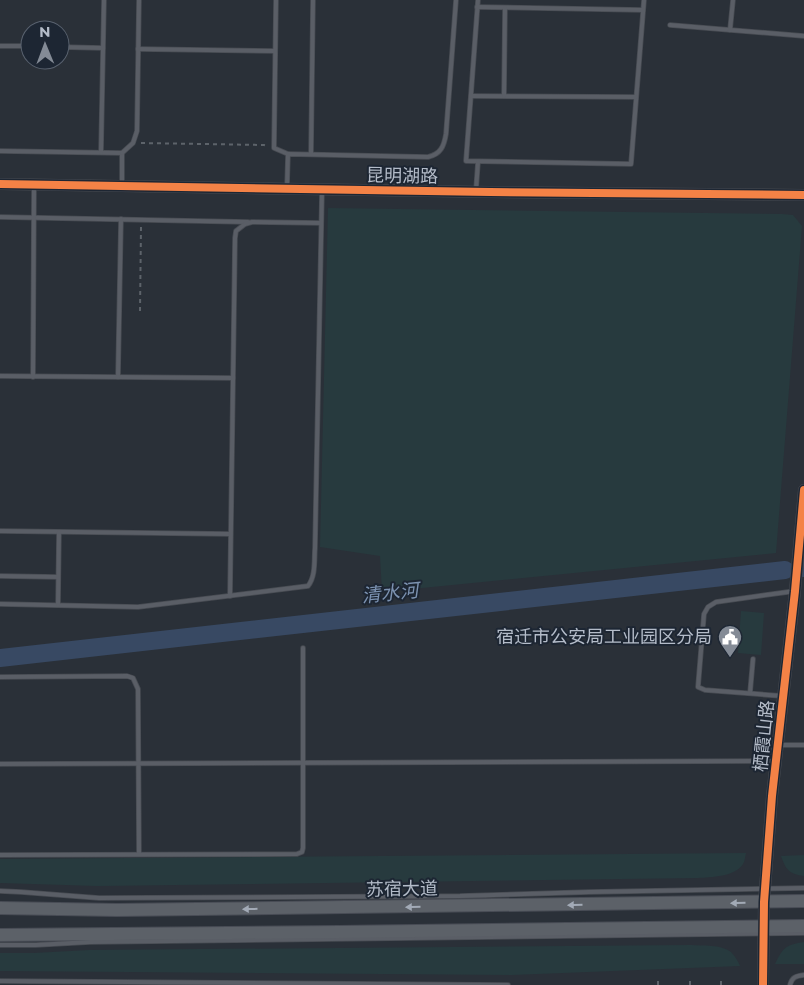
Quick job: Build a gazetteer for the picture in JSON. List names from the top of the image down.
{
  "streets": {
    "main road": ["苏宿大道"],
    "street": ["昆明湖路", "栖霞山路"]
  },
  "crossings": [
    ["栖霞山路", "苏宿大道"]
  ],
  "water": ["清水河"],
  "places": {
    "public building": ["宿迁市公安局工业园区分局"]
  },
  "north": "top"
}
